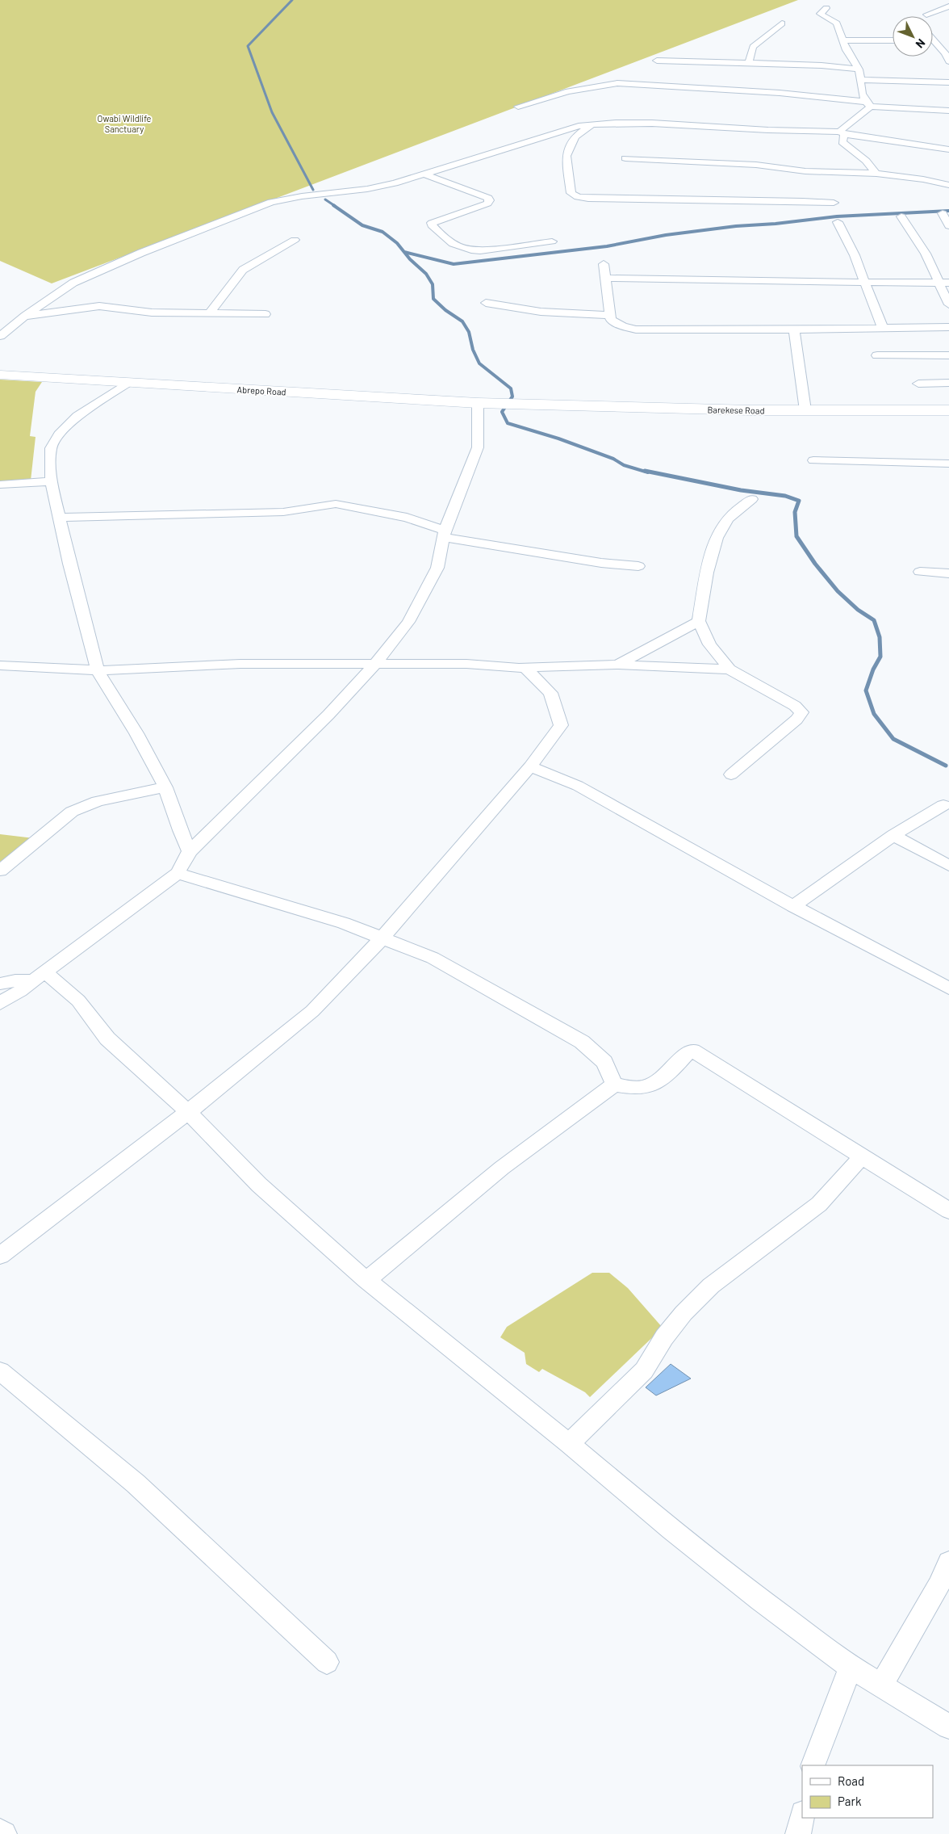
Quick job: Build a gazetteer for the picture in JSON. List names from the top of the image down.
{
  "streets": {
    "main road": ["Abrepo Road", "Barekese Road"]
  },
  "crossings": [
    ["Abrepo Road", "Barekese Road"]
  ],
  "parks": ["Owabi Wildlife Sanctuary"],
  "legend": ["Road", "Park"],
  "north": "bottom right"
}
